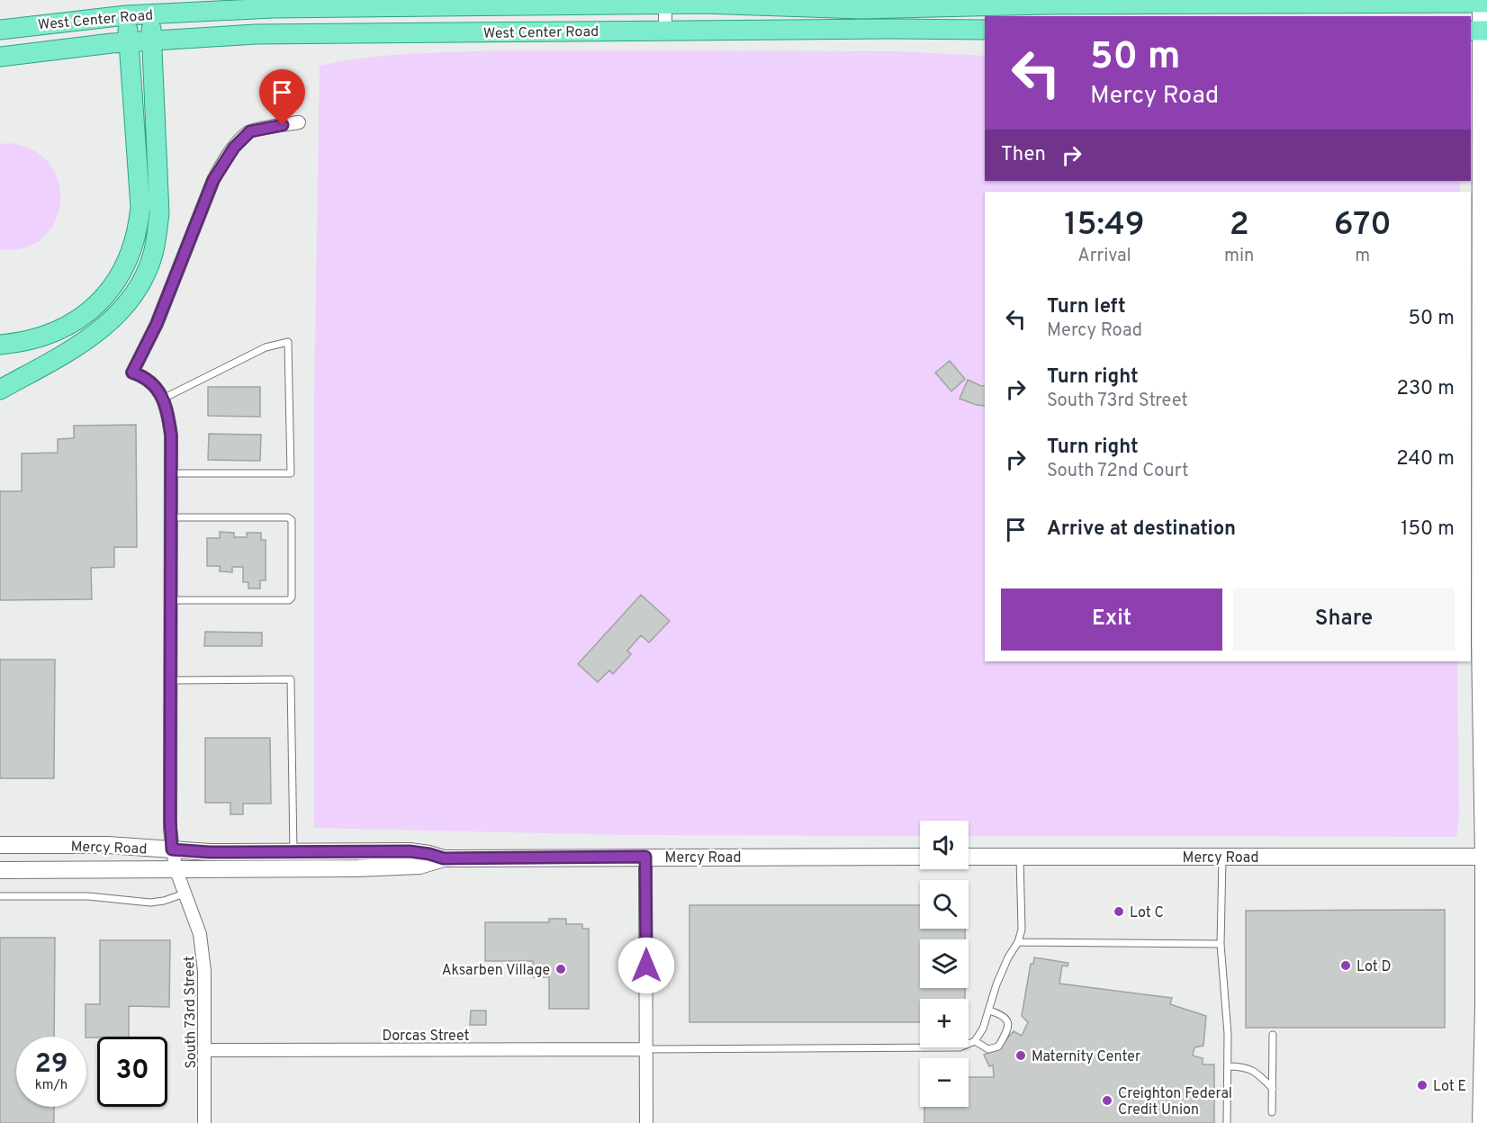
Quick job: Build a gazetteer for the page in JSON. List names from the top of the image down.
{
  "streets": {
    "main road": ["West Center Road", "Mercy Road"],
    "street": ["South 73rd Street", "Dorcas Street"]
  },
  "crossings": [
    ["Mercy Road", "South 73rd Street"],
    ["South 73rd Street", "Dorcas Street"]
  ],
  "places": [
    "Lot C",
    "Lot D",
    "Aksarben Village",
    "Maternity Center",
    "Lot E",
    "Creighton Federal Credit Union"
  ],
  "page": {
    "turn": ["50 m", "Mercy Road"],
    "then": "Then",
    "eta": [
      "15:49",
      "Arrival",
      "2",
      "min",
      "670",
      "m"
    ],
    "list": [
      {
        "name": "Turn left",
        "note": "Mercy Road",
        "value": "50 m"
      },
      {
        "name": "Turn right",
        "note": "South 73rd Street",
        "value": "230 m"
      },
      {
        "name": "Turn right",
        "note": "South 72nd Court",
        "value": "240 m"
      },
      {
        "name": "Arrive at destination",
        "value": "150 m"
      }
    ],
    "buttons": ["Exit", "Share"],
    "map_buttons": ["+", "−"],
    "speed": "29 km/h",
    "limit": "30"
  }
}
